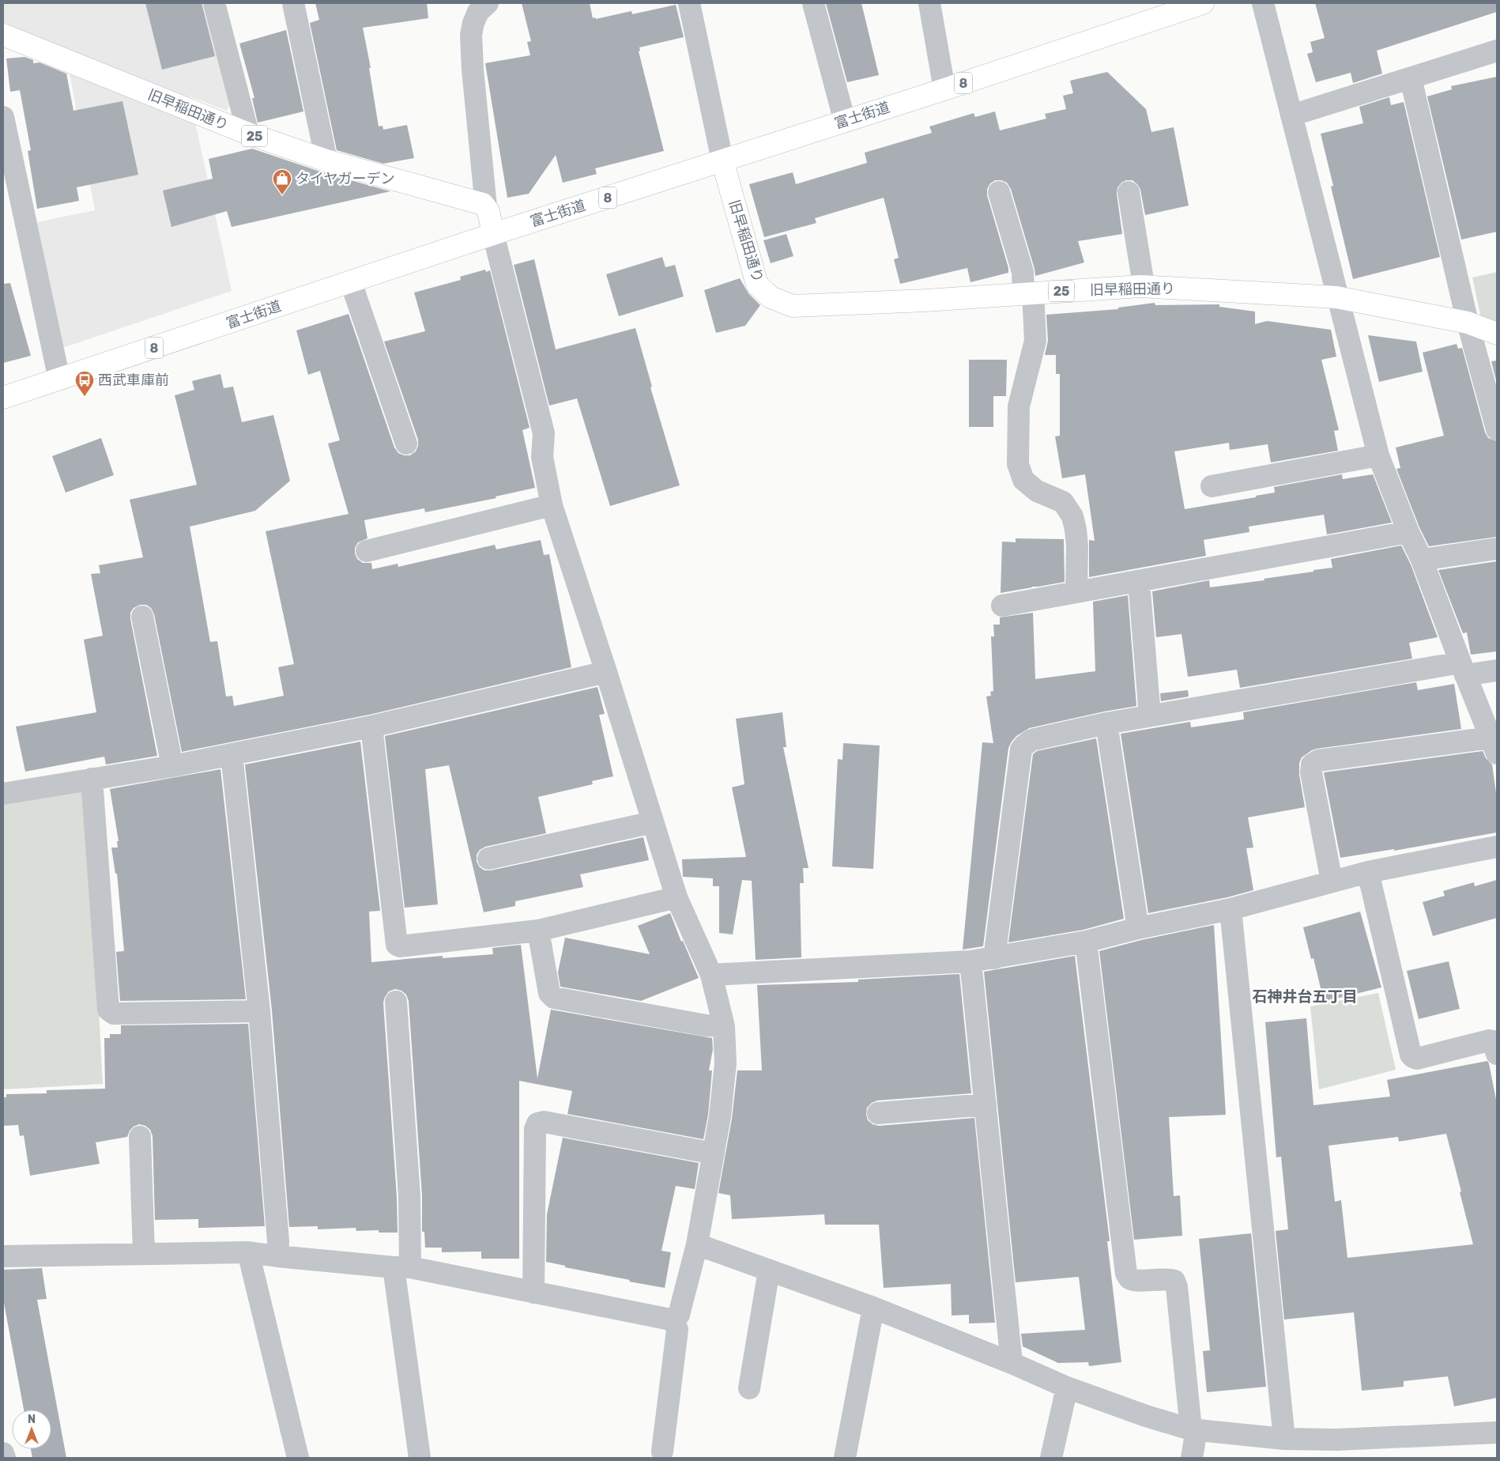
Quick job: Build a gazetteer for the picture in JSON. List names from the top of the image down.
{
  "streets": {
    "main road": [
      "8",
      "旧早稲田通り",
      "富士街道",
      "25"
    ]
  },
  "crossings": [
    ["旧早稲田通り", "富士街道"]
  ],
  "districts": ["石神井台五丁目"],
  "places": {
    "shop": ["タイヤガーデン"],
    "bus stop": ["西武車庫前"]
  },
  "north": "top"
}
